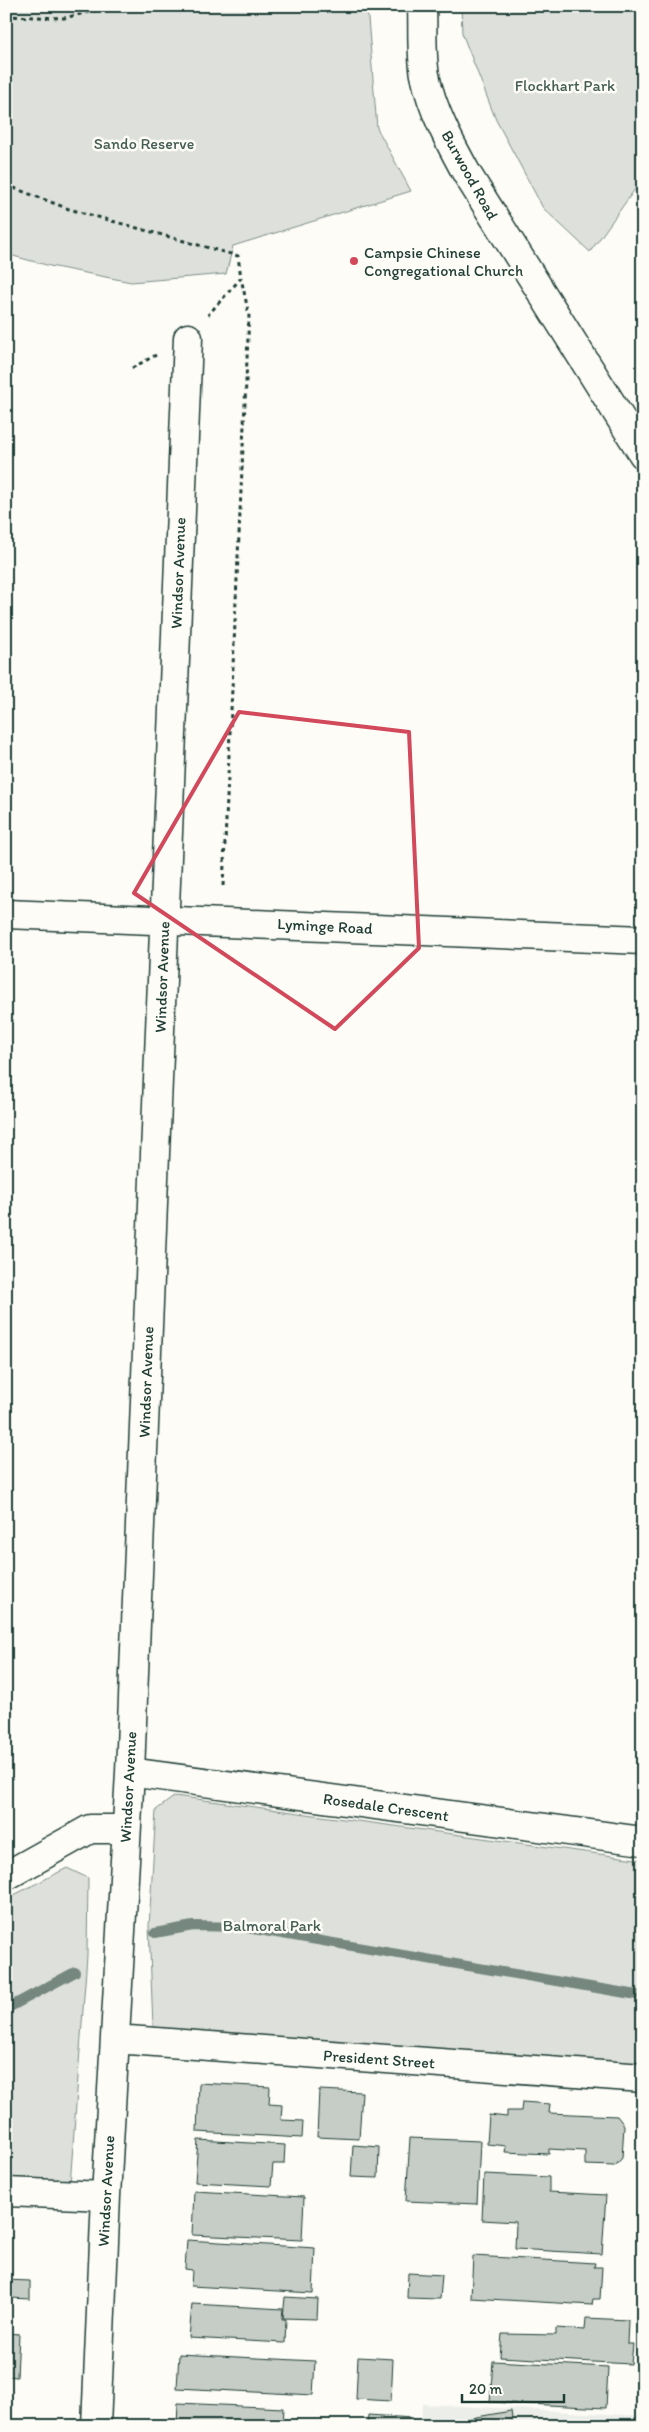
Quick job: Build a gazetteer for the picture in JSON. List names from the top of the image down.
{
  "streets": {
    "street": [
      "Burwood Road",
      "Windsor Avenue",
      "Lyminge Road",
      "Rosedale Crescent",
      "President Street"
    ]
  },
  "crossings": [
    ["Windsor Avenue", "Lyminge Road"],
    ["Windsor Avenue", "Rosedale Crescent"],
    ["Windsor Avenue", "President Street"]
  ],
  "parks": ["Flockhart Park", "Sando Reserve", "Balmoral Park"],
  "places": ["Campsie Chinese Congregational Church"],
  "scale_bar": "20 m"
}
